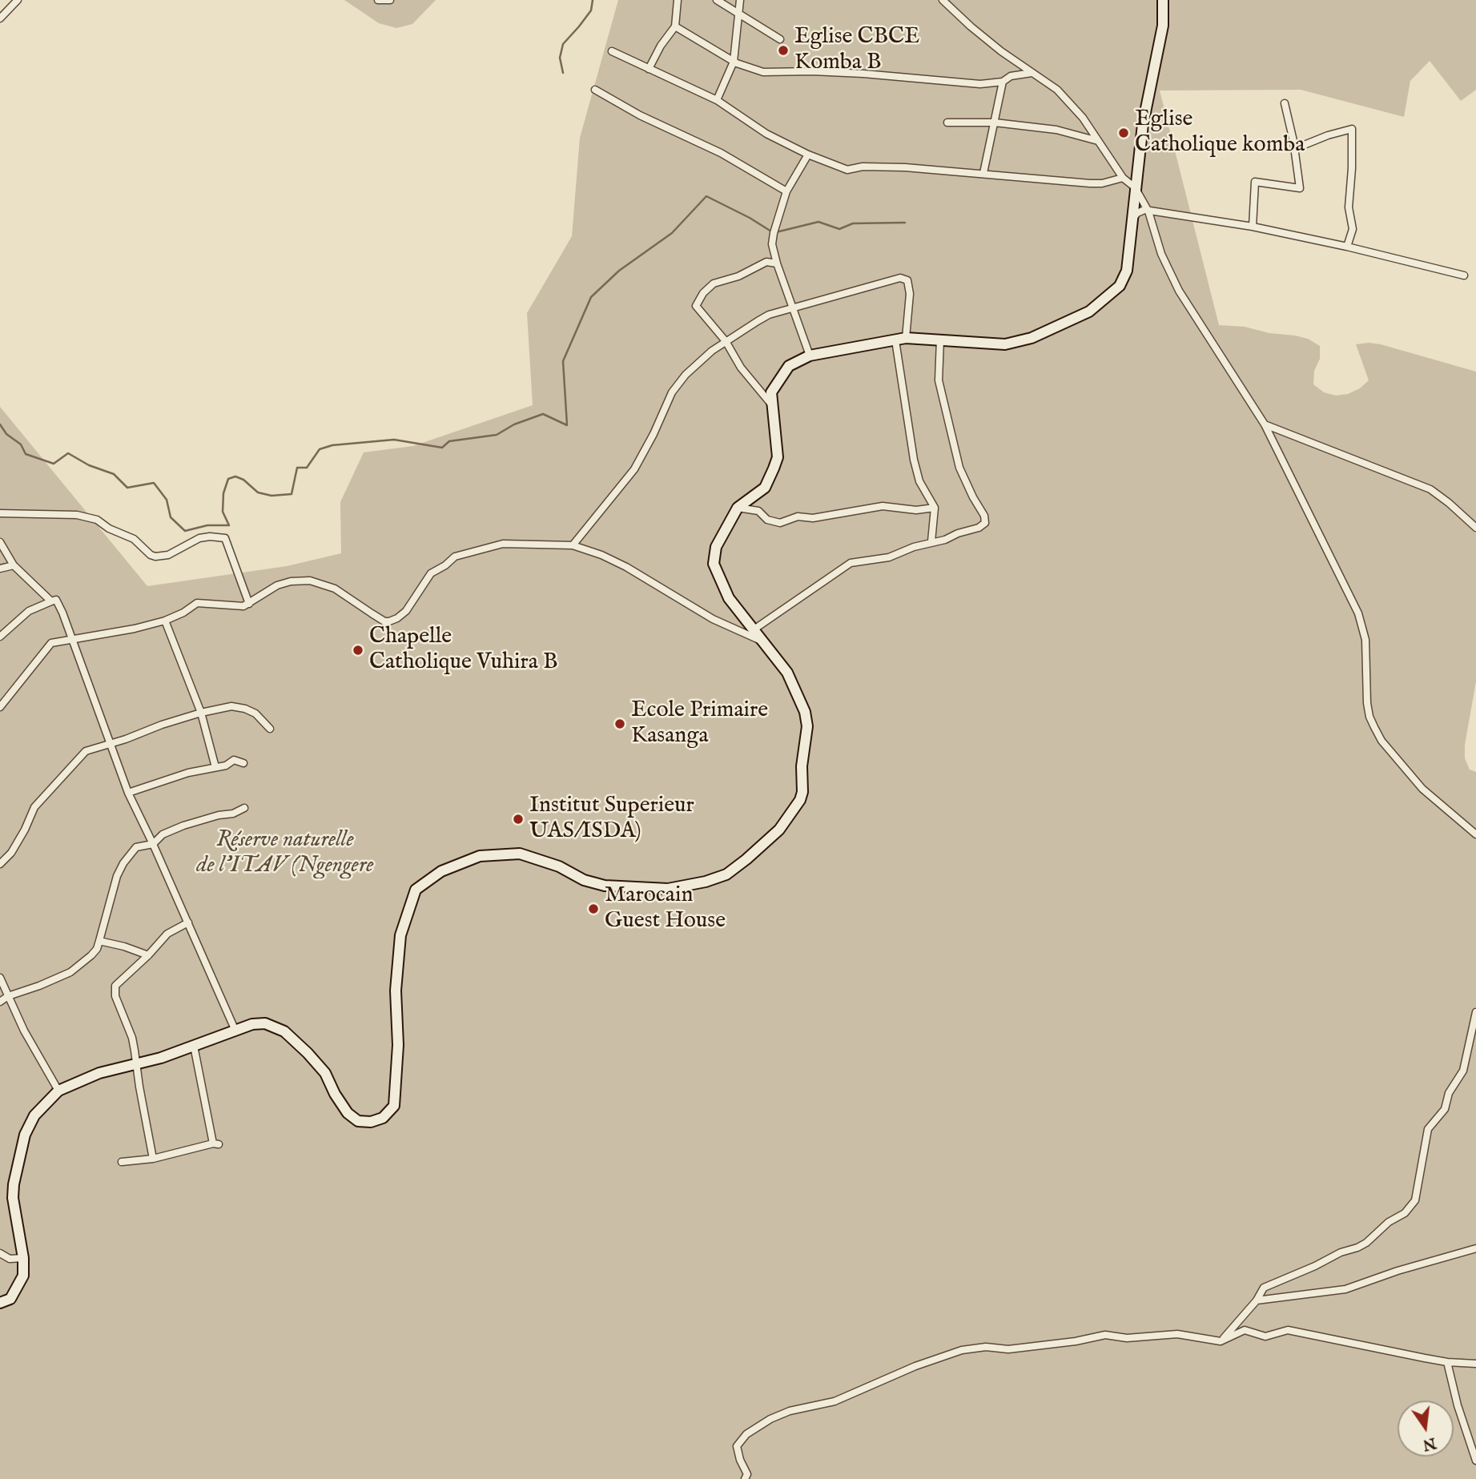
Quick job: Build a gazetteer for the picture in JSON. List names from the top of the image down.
{
  "parks": ["Réserve naturelle de l'ITAV (Ngengere"],
  "places": [
    "Eglise CBCE Komba B",
    "Eglise Catholique komba",
    "Chapelle Catholique Vuhira B",
    "Ecole Primaire Kasanga",
    "Institut Superieur UAS/ISDA)",
    "Marocain Guest House"
  ],
  "north": "bottom"
}
